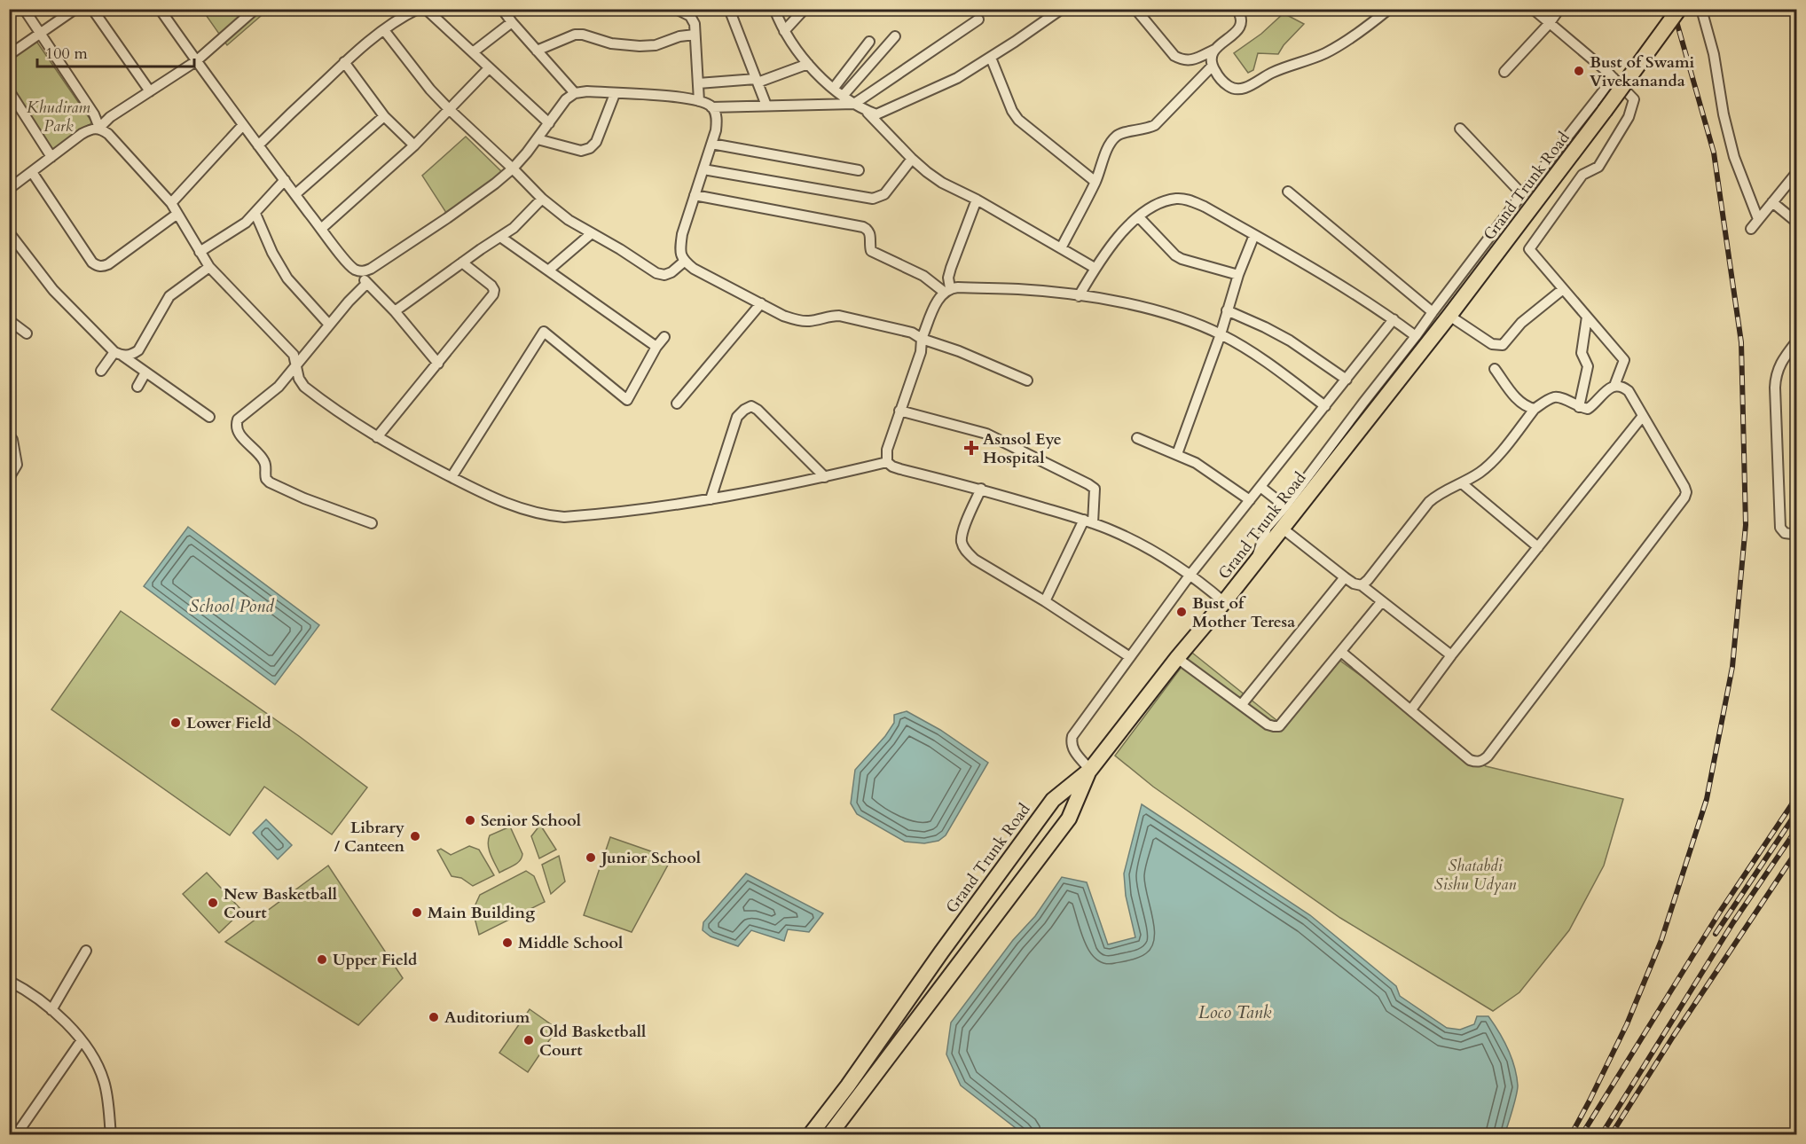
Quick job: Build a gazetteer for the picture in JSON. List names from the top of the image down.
{
  "streets": {
    "main road": ["Grand Trunk Road"]
  },
  "water": ["School Pond", "Loco Tank"],
  "parks": ["Khudiram Park", "Shatabdi Sishu Udyan"],
  "places": {
    "other": [
      "Bust of Swami Vivekananda",
      "Bust of Mother Teresa",
      "Lower Field",
      "Senior School",
      "Library / Canteen",
      "Junior School",
      "New Basketball Court",
      "Main Building",
      "Middle School",
      "Upper Field",
      "Auditorium",
      "Old Basketball Court"
    ],
    "health": ["Asnsol Eye Hospital"]
  },
  "scale_bar": "100 m"
}
